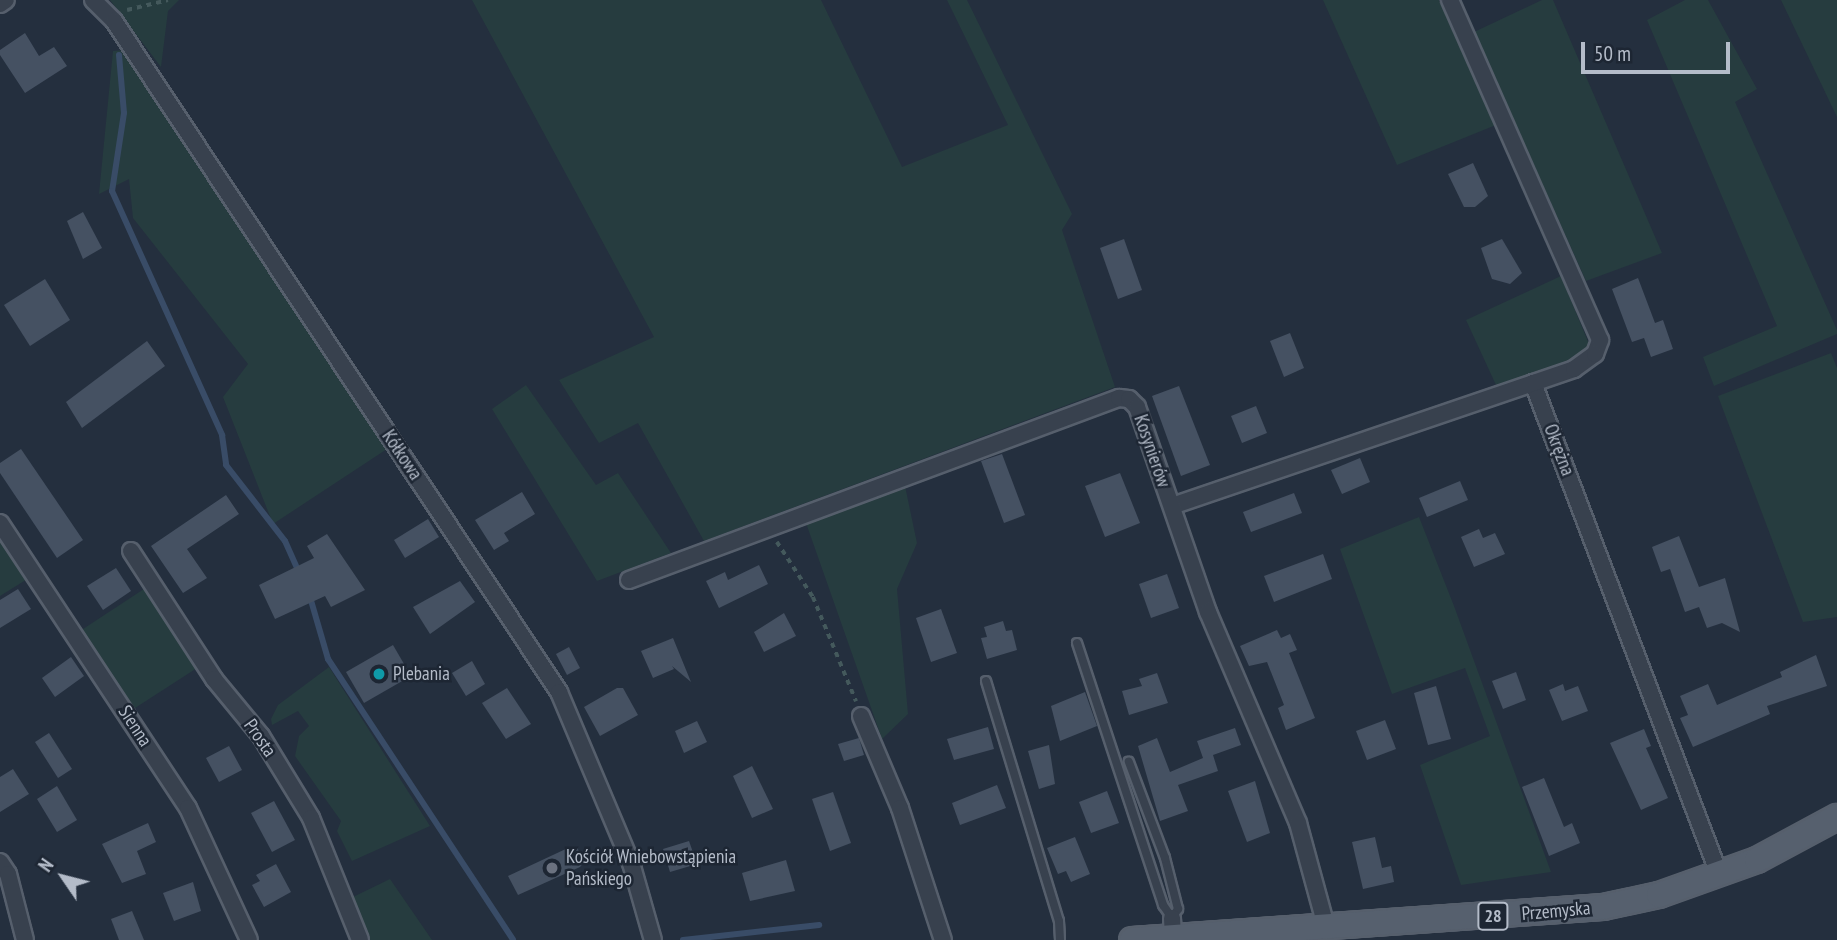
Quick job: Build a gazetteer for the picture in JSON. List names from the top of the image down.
{
  "streets": {
    "main road": ["Przemyska", "28"],
    "street": [
      "Okrężna",
      "Kosynierów",
      "Kółkowa",
      "Sienna",
      "Prosta"
    ]
  },
  "crossings": [
    ["Okrężna", "Przemyska"],
    ["Kosynierów", "Przemyska"]
  ],
  "places": ["Plebania", "Kościół Wniebowstąpienia Pańskiego"],
  "scale_bar": "50 m",
  "north": "top left"
}
